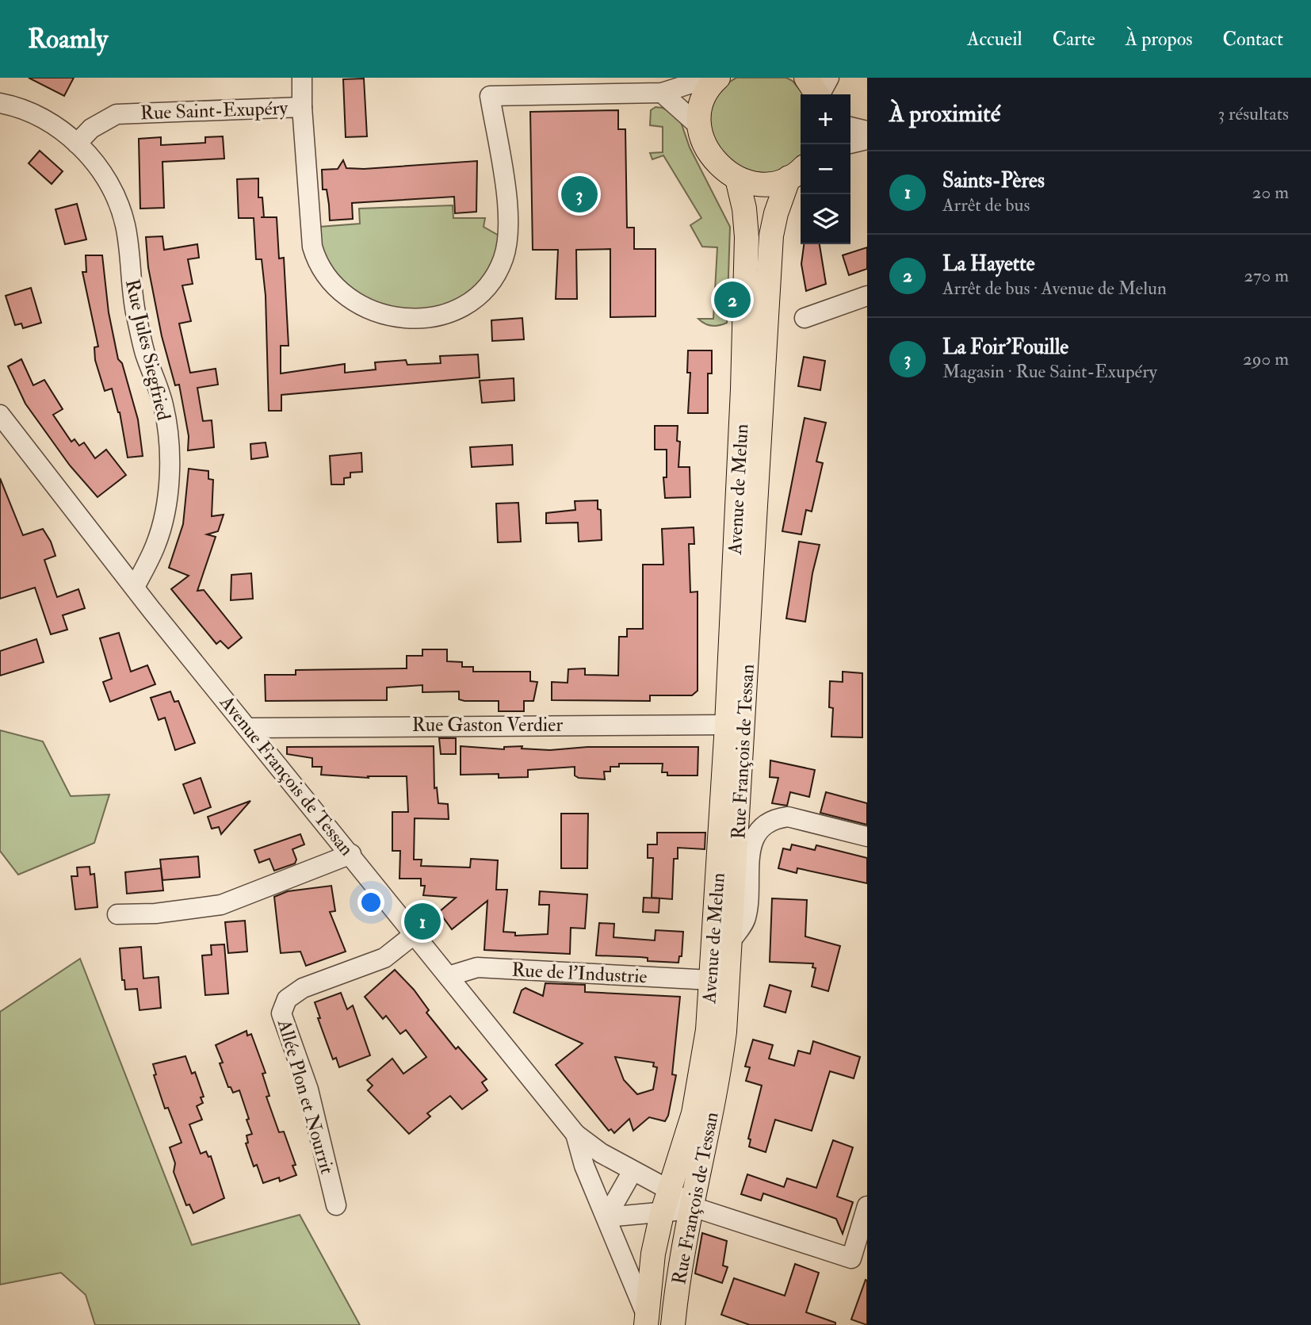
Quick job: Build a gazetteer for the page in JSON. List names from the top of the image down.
{
  "streets": {
    "main road": ["Avenue de Melun", "Rue François de Tessan"],
    "street": [
      "Rue Saint-Exupéry",
      "Rue Jules Siegfried",
      "Rue Gaston Verdier",
      "Avenue François de Tessan",
      "Rue de l'Industrie",
      "Allée Plon et Nourrit"
    ]
  },
  "crossings": [
    ["Rue Saint-Exupéry", "Rue Jules Siegfried"],
    ["Rue Jules Siegfried", "Avenue François de Tessan"],
    ["Avenue de Melun", "Rue Gaston Verdier"],
    ["Avenue de Melun", "Rue de l'Industrie"],
    ["Rue Gaston Verdier", "Avenue François de Tessan"],
    ["Avenue François de Tessan", "Rue de l'Industrie"],
    ["Avenue François de Tessan", "Allée Plon et Nourrit"]
  ],
  "page": {
    "header": "Roamly",
    "nav": [
      "Accueil",
      "Carte",
      "À propos",
      "Contact"
    ],
    "heading": ["À proximité", "3 résultats"],
    "map_buttons": ["+", "−"],
    "list": [
      {
        "mark": "1",
        "name": "Saints-Pères",
        "note": "Arrêt de bus",
        "value": "20 m"
      },
      {
        "mark": "2",
        "name": "La Hayette",
        "note": "Arrêt de bus · Avenue de Melun",
        "value": "270 m"
      },
      {
        "mark": "3",
        "name": "La Foir'Fouille",
        "note": "Magasin · Rue Saint-Exupéry",
        "value": "290 m"
      }
    ],
    "pins": ["3", "2", "1"]
  }
}
